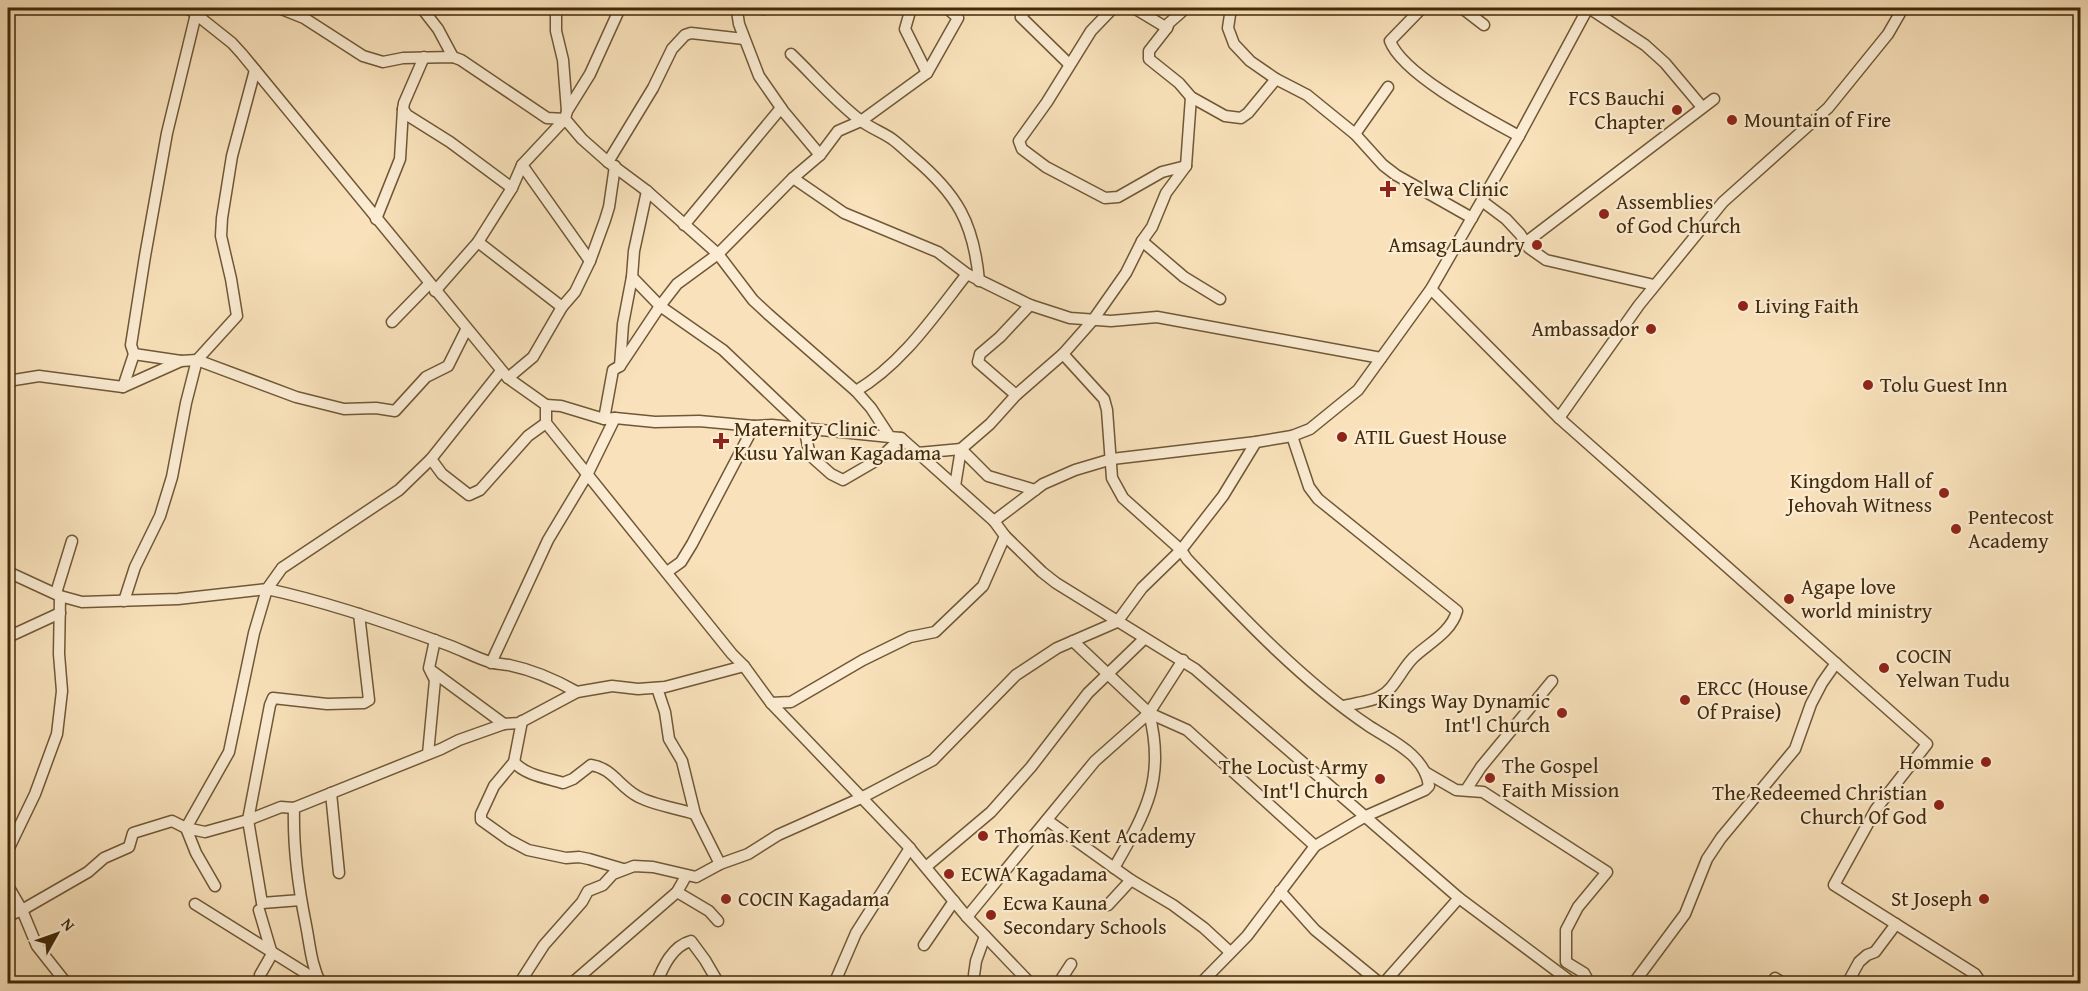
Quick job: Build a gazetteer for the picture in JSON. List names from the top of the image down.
{
  "places": {
    "other": [
      "FCS Bauchi Chapter",
      "Mountain of Fire",
      "Assemblies of God Church",
      "Amsag Laundry",
      "Living Faith",
      "Ambassador",
      "Tolu Guest Inn",
      "ATIL Guest House",
      "Kingdom Hall of Jehovah Witness",
      "Pentecost Academy",
      "Agape love world ministry",
      "COCIN Yelwan Tudu",
      "ERCC (House Of Praise)",
      "Kings Way Dynamic Int'l Church",
      "Hommie",
      "The Gospel Faith Mission",
      "The Locust Army Int'l Church",
      "The Redeemed Christian Church Of God",
      "Thomas Kent Academy",
      "ECWA Kagadama",
      "COCIN Kagadama",
      "St Joseph",
      "Ecwa Kauna Secondary Schools"
    ],
    "health": ["Yelwa Clinic", "Maternity Clinic Kusu Yalwan Kagadama"]
  },
  "north": "top right"
}
